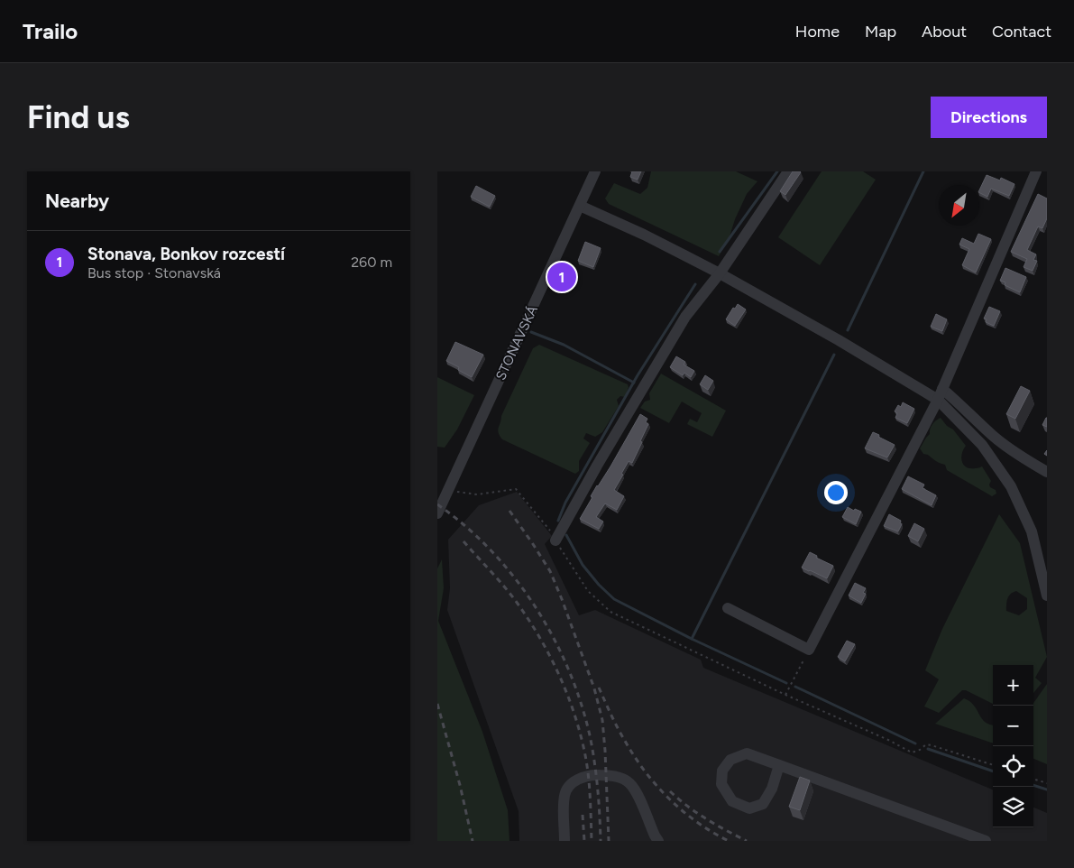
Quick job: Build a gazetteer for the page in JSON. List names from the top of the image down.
{
  "streets": {
    "street": ["STONAVSKÁ"]
  },
  "north": "bottom left",
  "page": {
    "header": "Trailo",
    "nav": [
      "Home",
      "Map",
      "About",
      "Contact"
    ],
    "buttons": "Directions",
    "title": "Find us",
    "heading": "Nearby",
    "list": [
      {
        "mark": "1",
        "name": "Stonava, Bonkov rozcestí",
        "note": "Bus stop · Stonavská",
        "value": "260 m"
      }
    ],
    "pins": "1",
    "map_buttons": ["+", "−"]
  }
}
